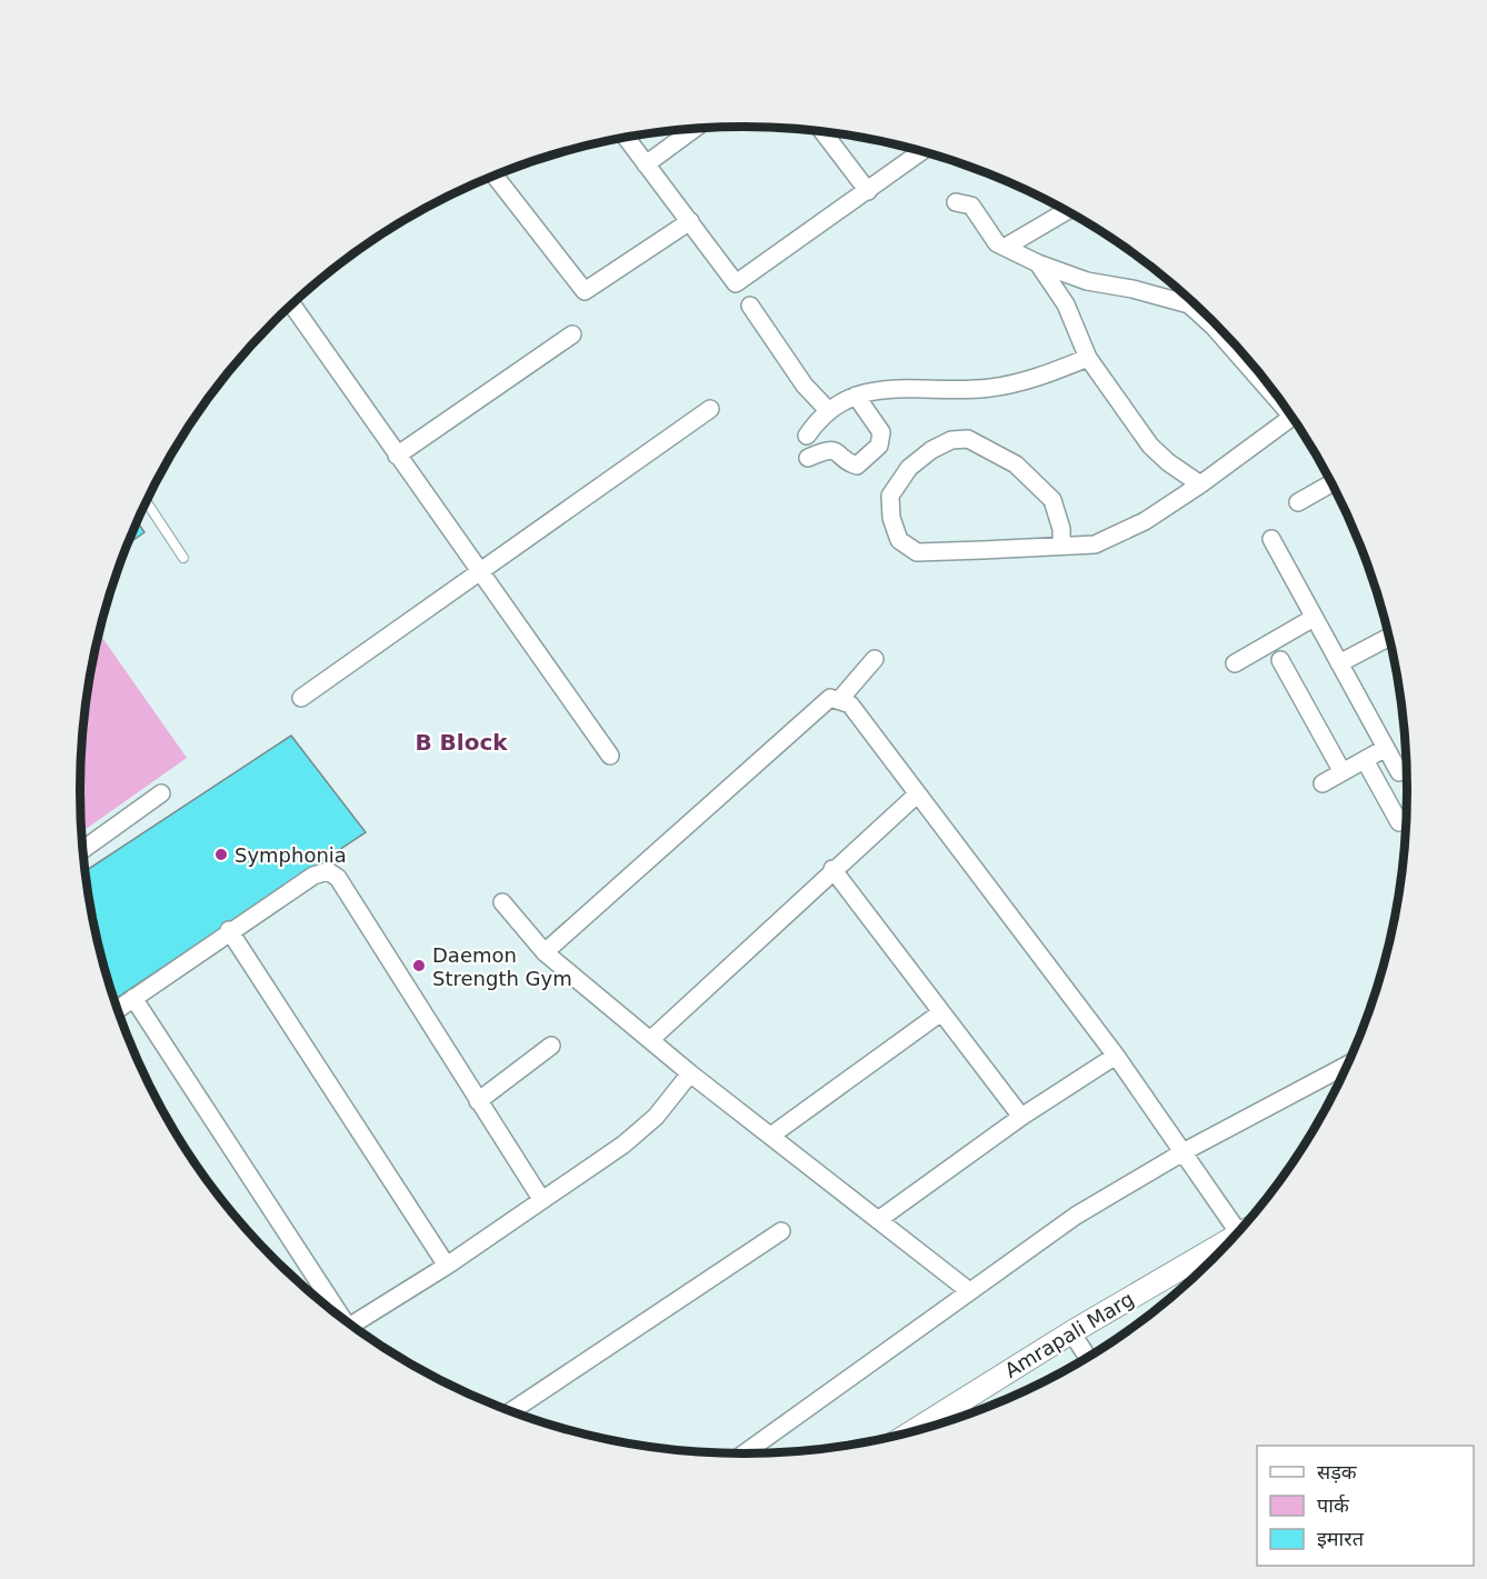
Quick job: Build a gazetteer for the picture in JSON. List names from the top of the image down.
{
  "streets": {
    "street": ["Amrapali Marg"]
  },
  "districts": ["B Block"],
  "places": ["Symphonia", "Daemon Strength Gym"],
  "legend": ["सड़क", "पार्क", "इमारत"]
}
